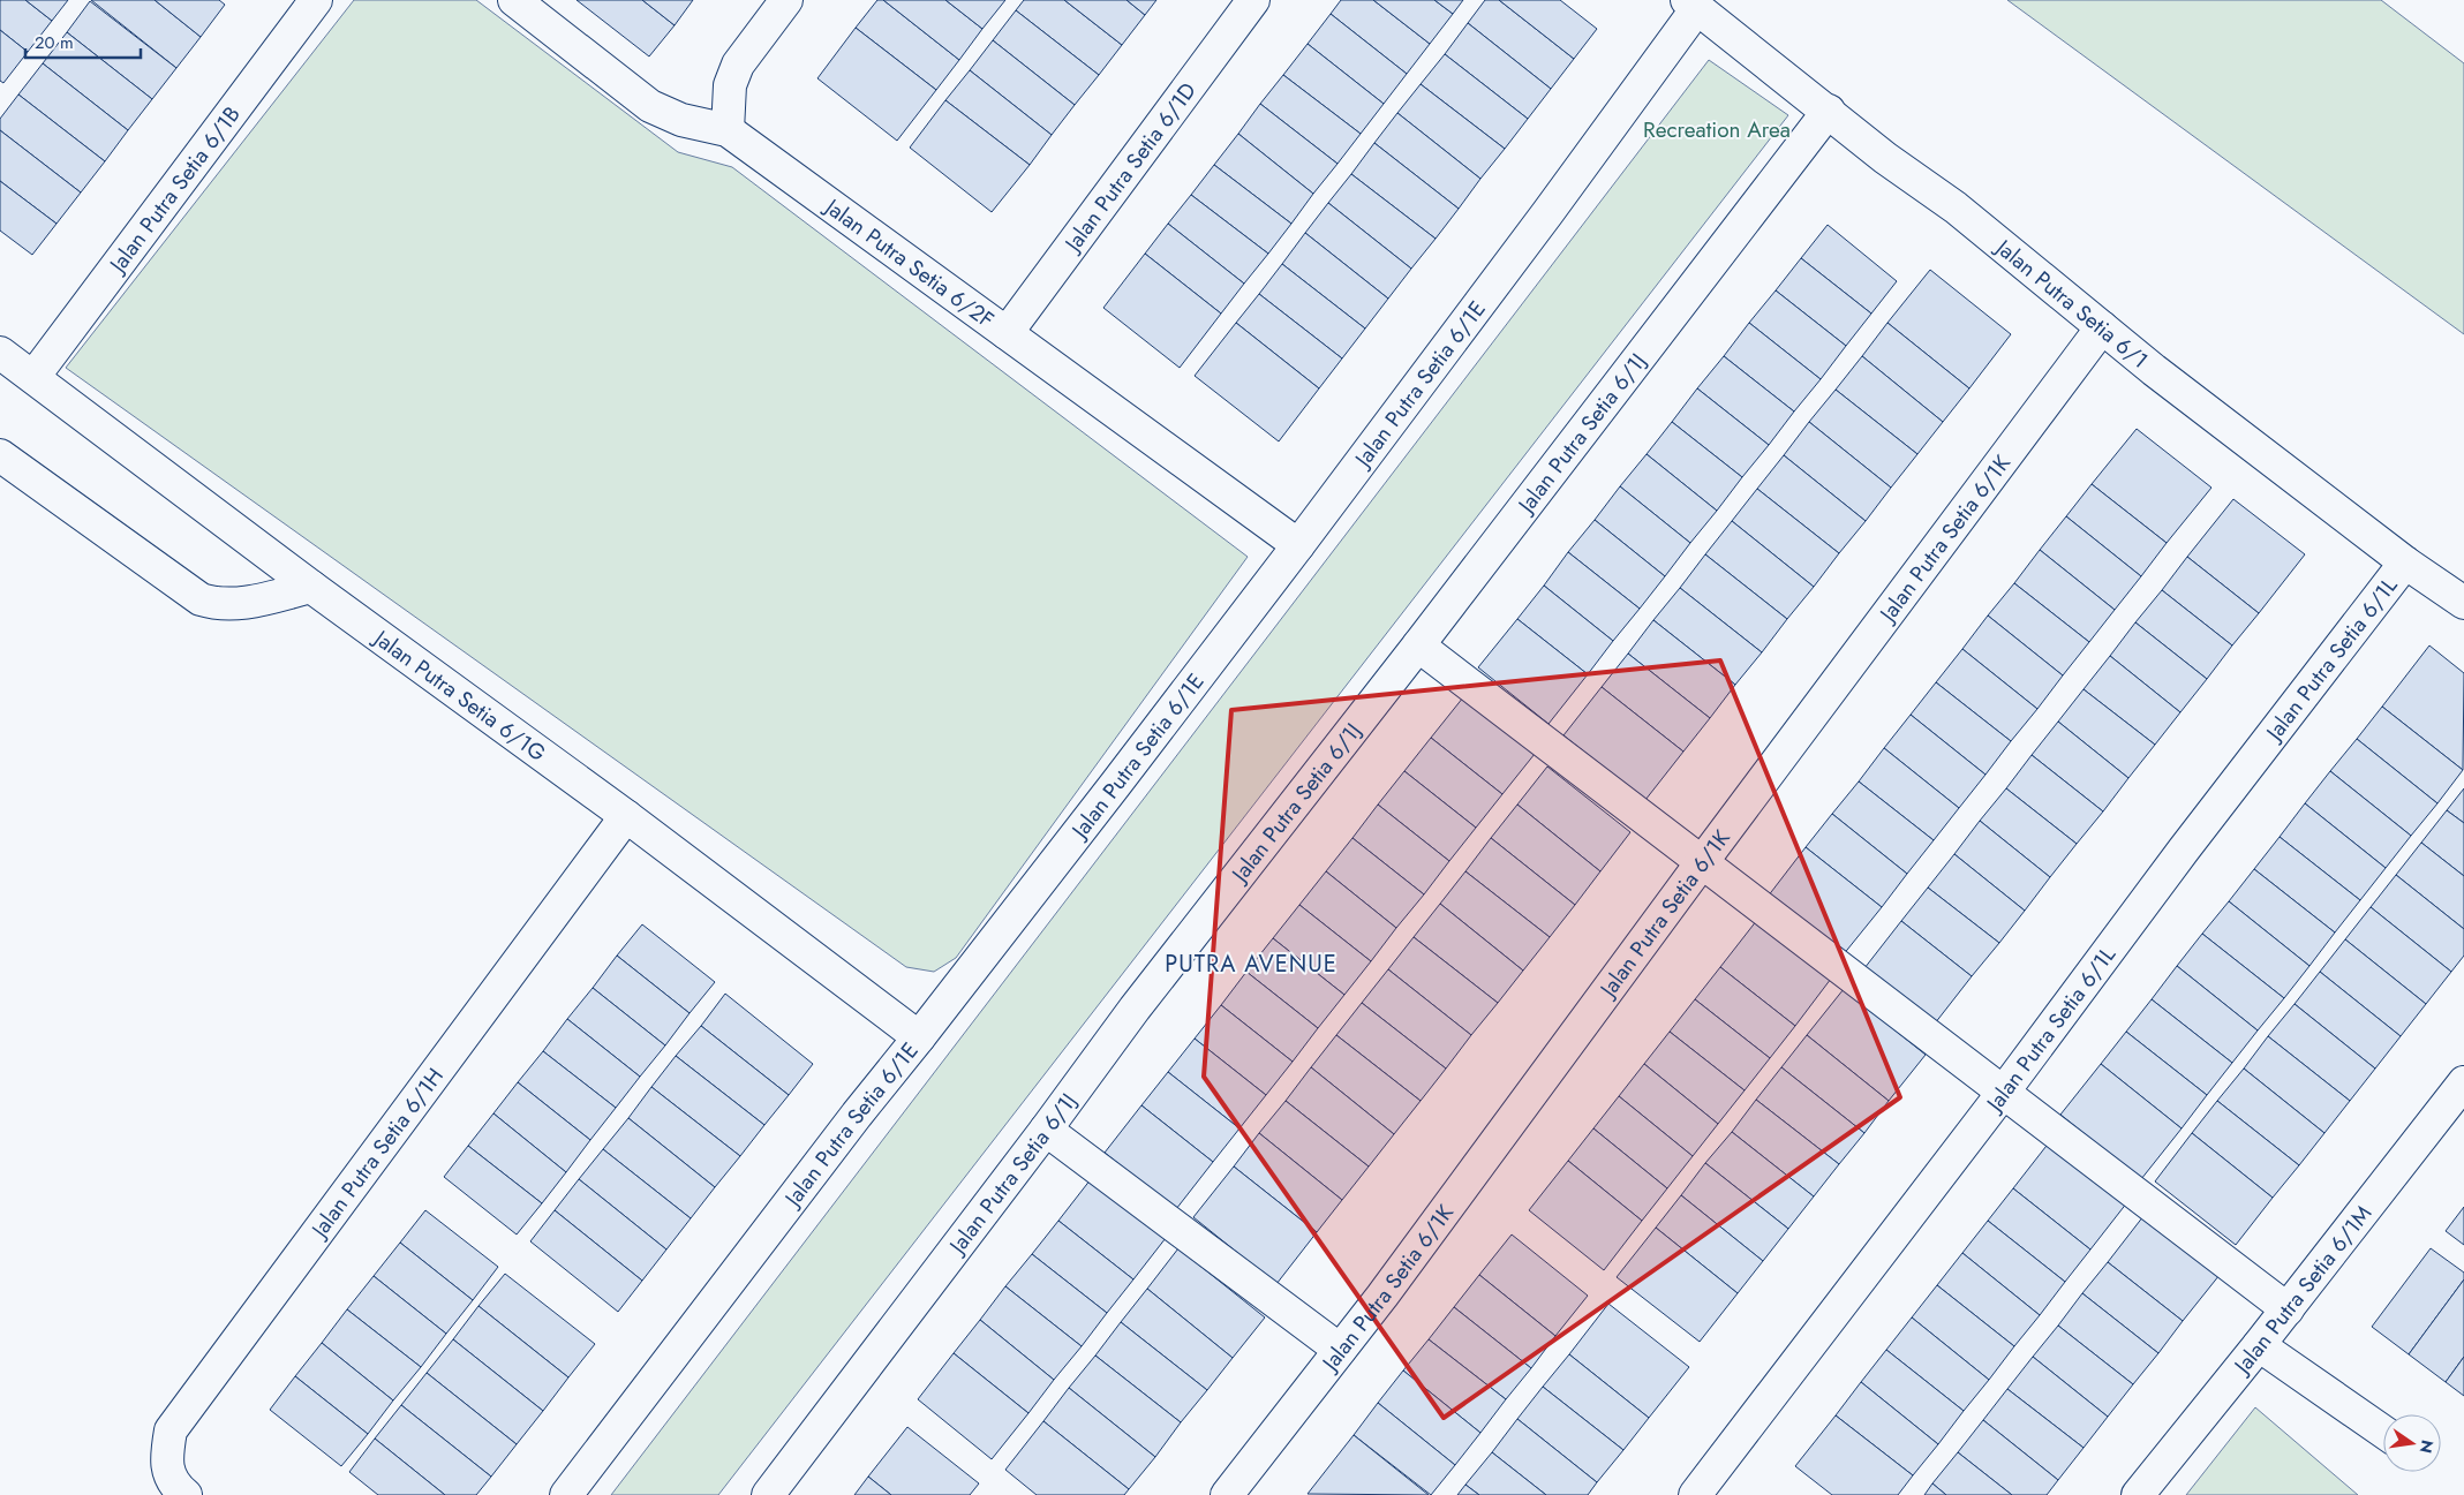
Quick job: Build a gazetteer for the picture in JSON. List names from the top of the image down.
{
  "streets": {
    "street": [
      "Jalan Putra Setia 6/1D",
      "Jalan Putra Setia 6/1B",
      "Jalan Putra Setia 6/2F",
      "Jalan Putra Setia 6/1",
      "Jalan Putra Setia 6/1E",
      "Jalan Putra Setia 6/1J",
      "Jalan Putra Setia 6/1K",
      "Jalan Putra Setia 6/1L",
      "Jalan Putra Setia 6/1G",
      "Jalan Putra Setia 6/1H",
      "Jalan Putra Setia 6/1M"
    ]
  },
  "crossings": [
    ["Jalan Putra Setia 6/1D", "Jalan Putra Setia 6/2F"],
    ["Jalan Putra Setia 6/1B", "Jalan Putra Setia 6/1G"],
    ["Jalan Putra Setia 6/2F", "Jalan Putra Setia 6/1E"],
    ["Jalan Putra Setia 6/1", "Jalan Putra Setia 6/1E"],
    ["Jalan Putra Setia 6/1", "Jalan Putra Setia 6/1J"],
    ["Jalan Putra Setia 6/1", "Jalan Putra Setia 6/1K"],
    ["Jalan Putra Setia 6/1", "Jalan Putra Setia 6/1L"],
    ["Jalan Putra Setia 6/1E", "Jalan Putra Setia 6/1G"],
    ["Jalan Putra Setia 6/1G", "Jalan Putra Setia 6/1H"]
  ],
  "districts": ["PUTRA AVENUE"],
  "parks": ["Recreation Area"],
  "scale_bar": "20 m",
  "north": "right"
}
